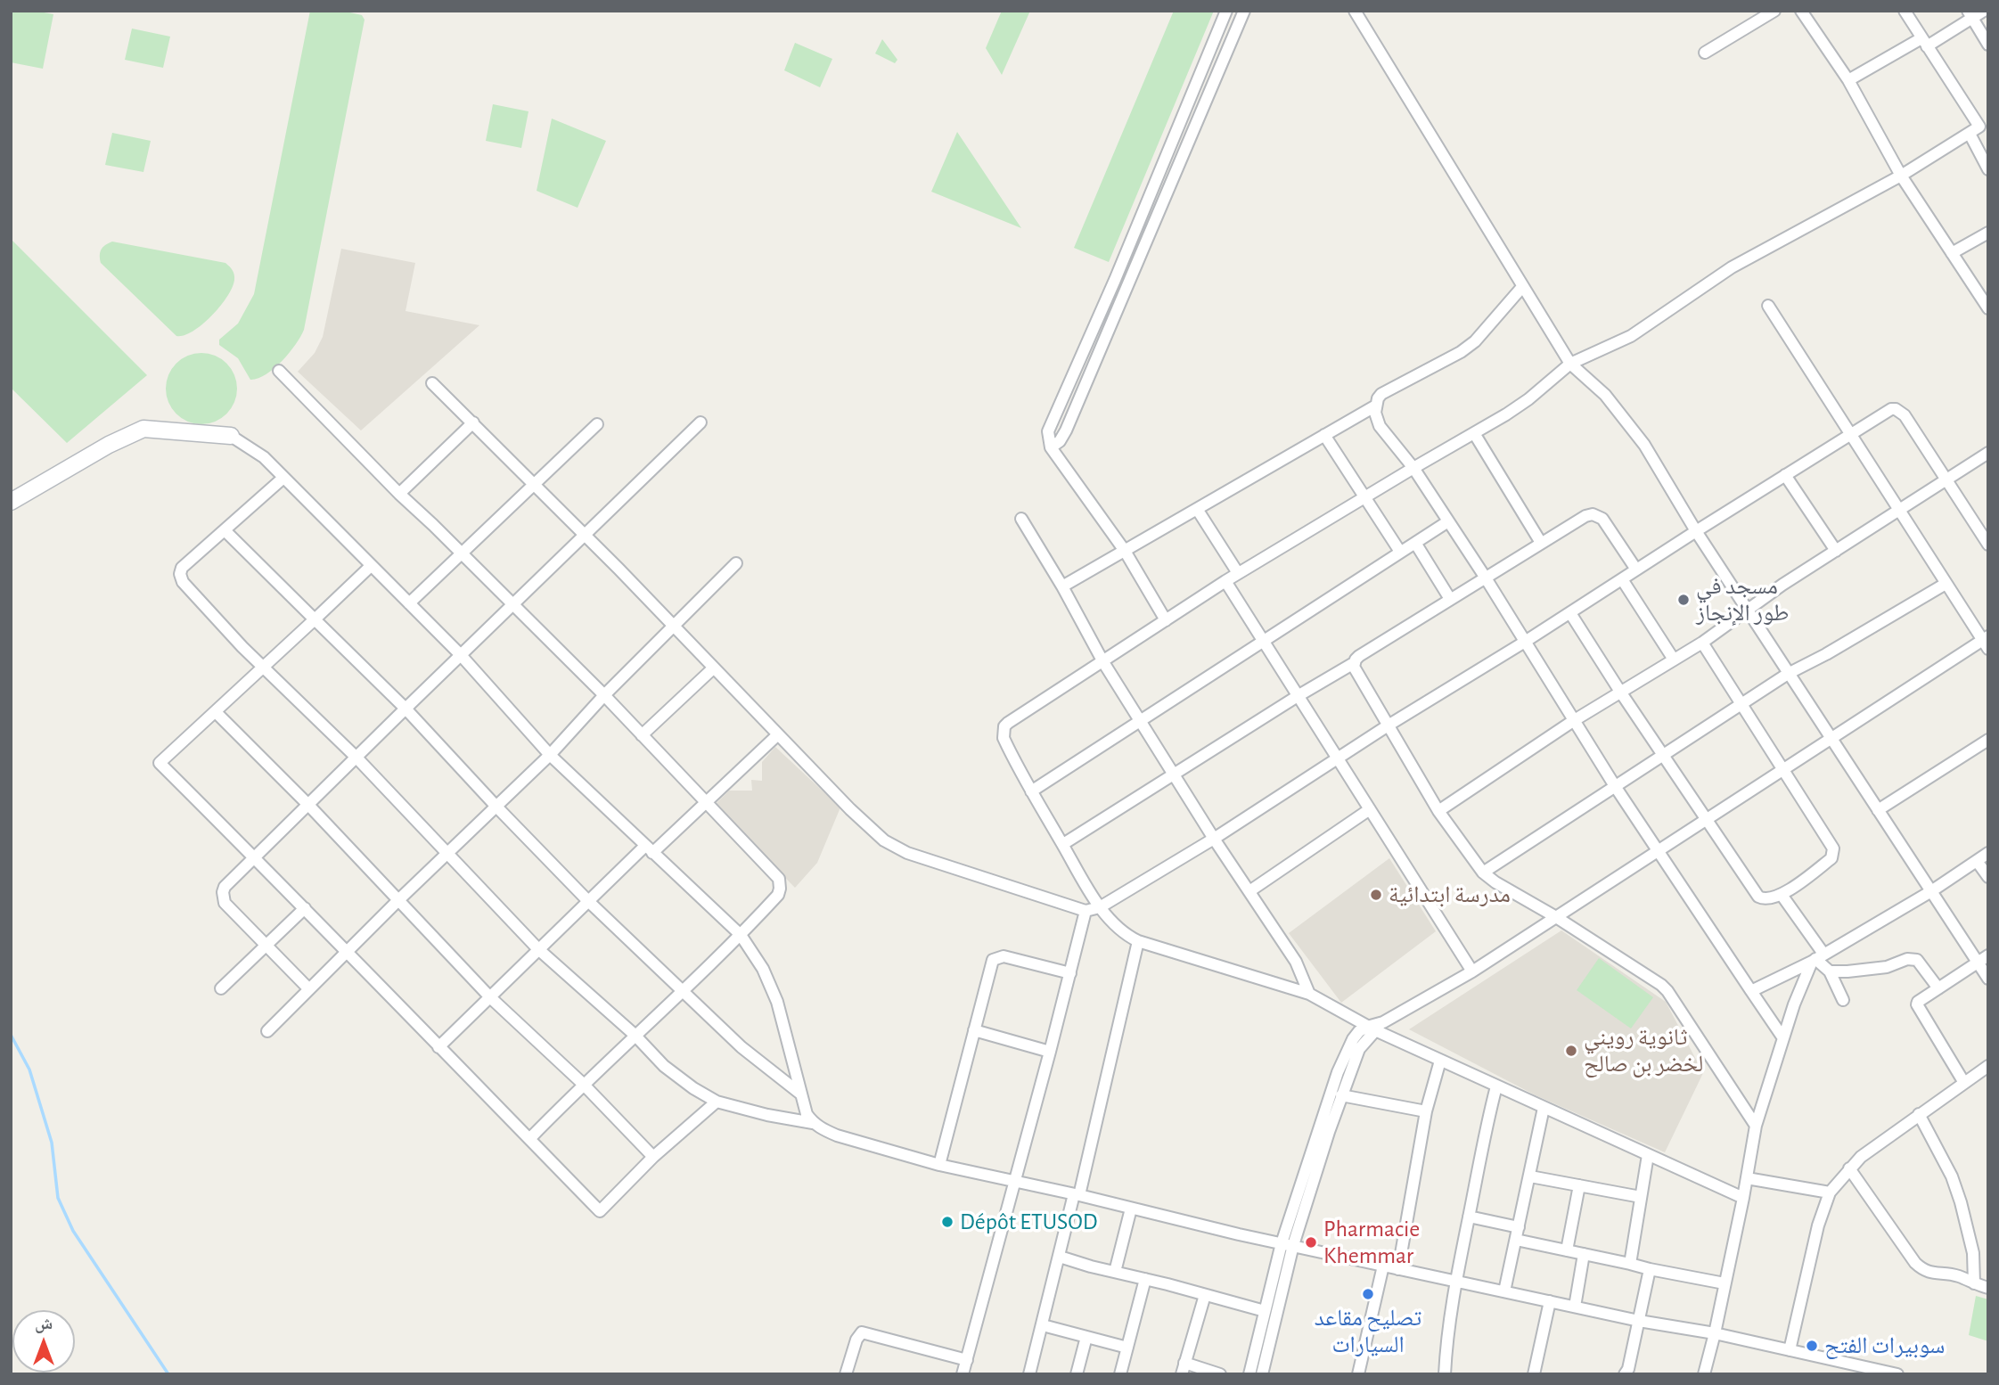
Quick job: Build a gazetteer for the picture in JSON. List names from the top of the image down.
{
  "places": [
    "مسجد في طور الإنجاز",
    "مدرسة ابتدائية",
    "ثانوية رويني لخضر بن صالح",
    "Dépôt ETUSOD",
    "Pharmacie Khemmar",
    "تصليح مقاعد السيارات",
    "سوبيرات الفتح"
  ],
  "north": "top"
}
